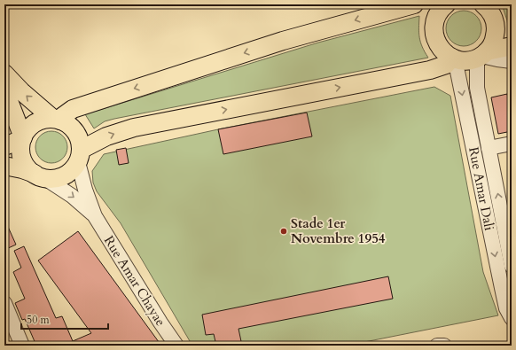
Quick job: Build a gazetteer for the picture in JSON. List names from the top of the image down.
{
  "streets": {
    "street": ["Rue Amar Dali", "Rue Amar Chayae"]
  },
  "places": ["Stade 1er Novembre 1954"],
  "scale_bar": "50 m"
}
